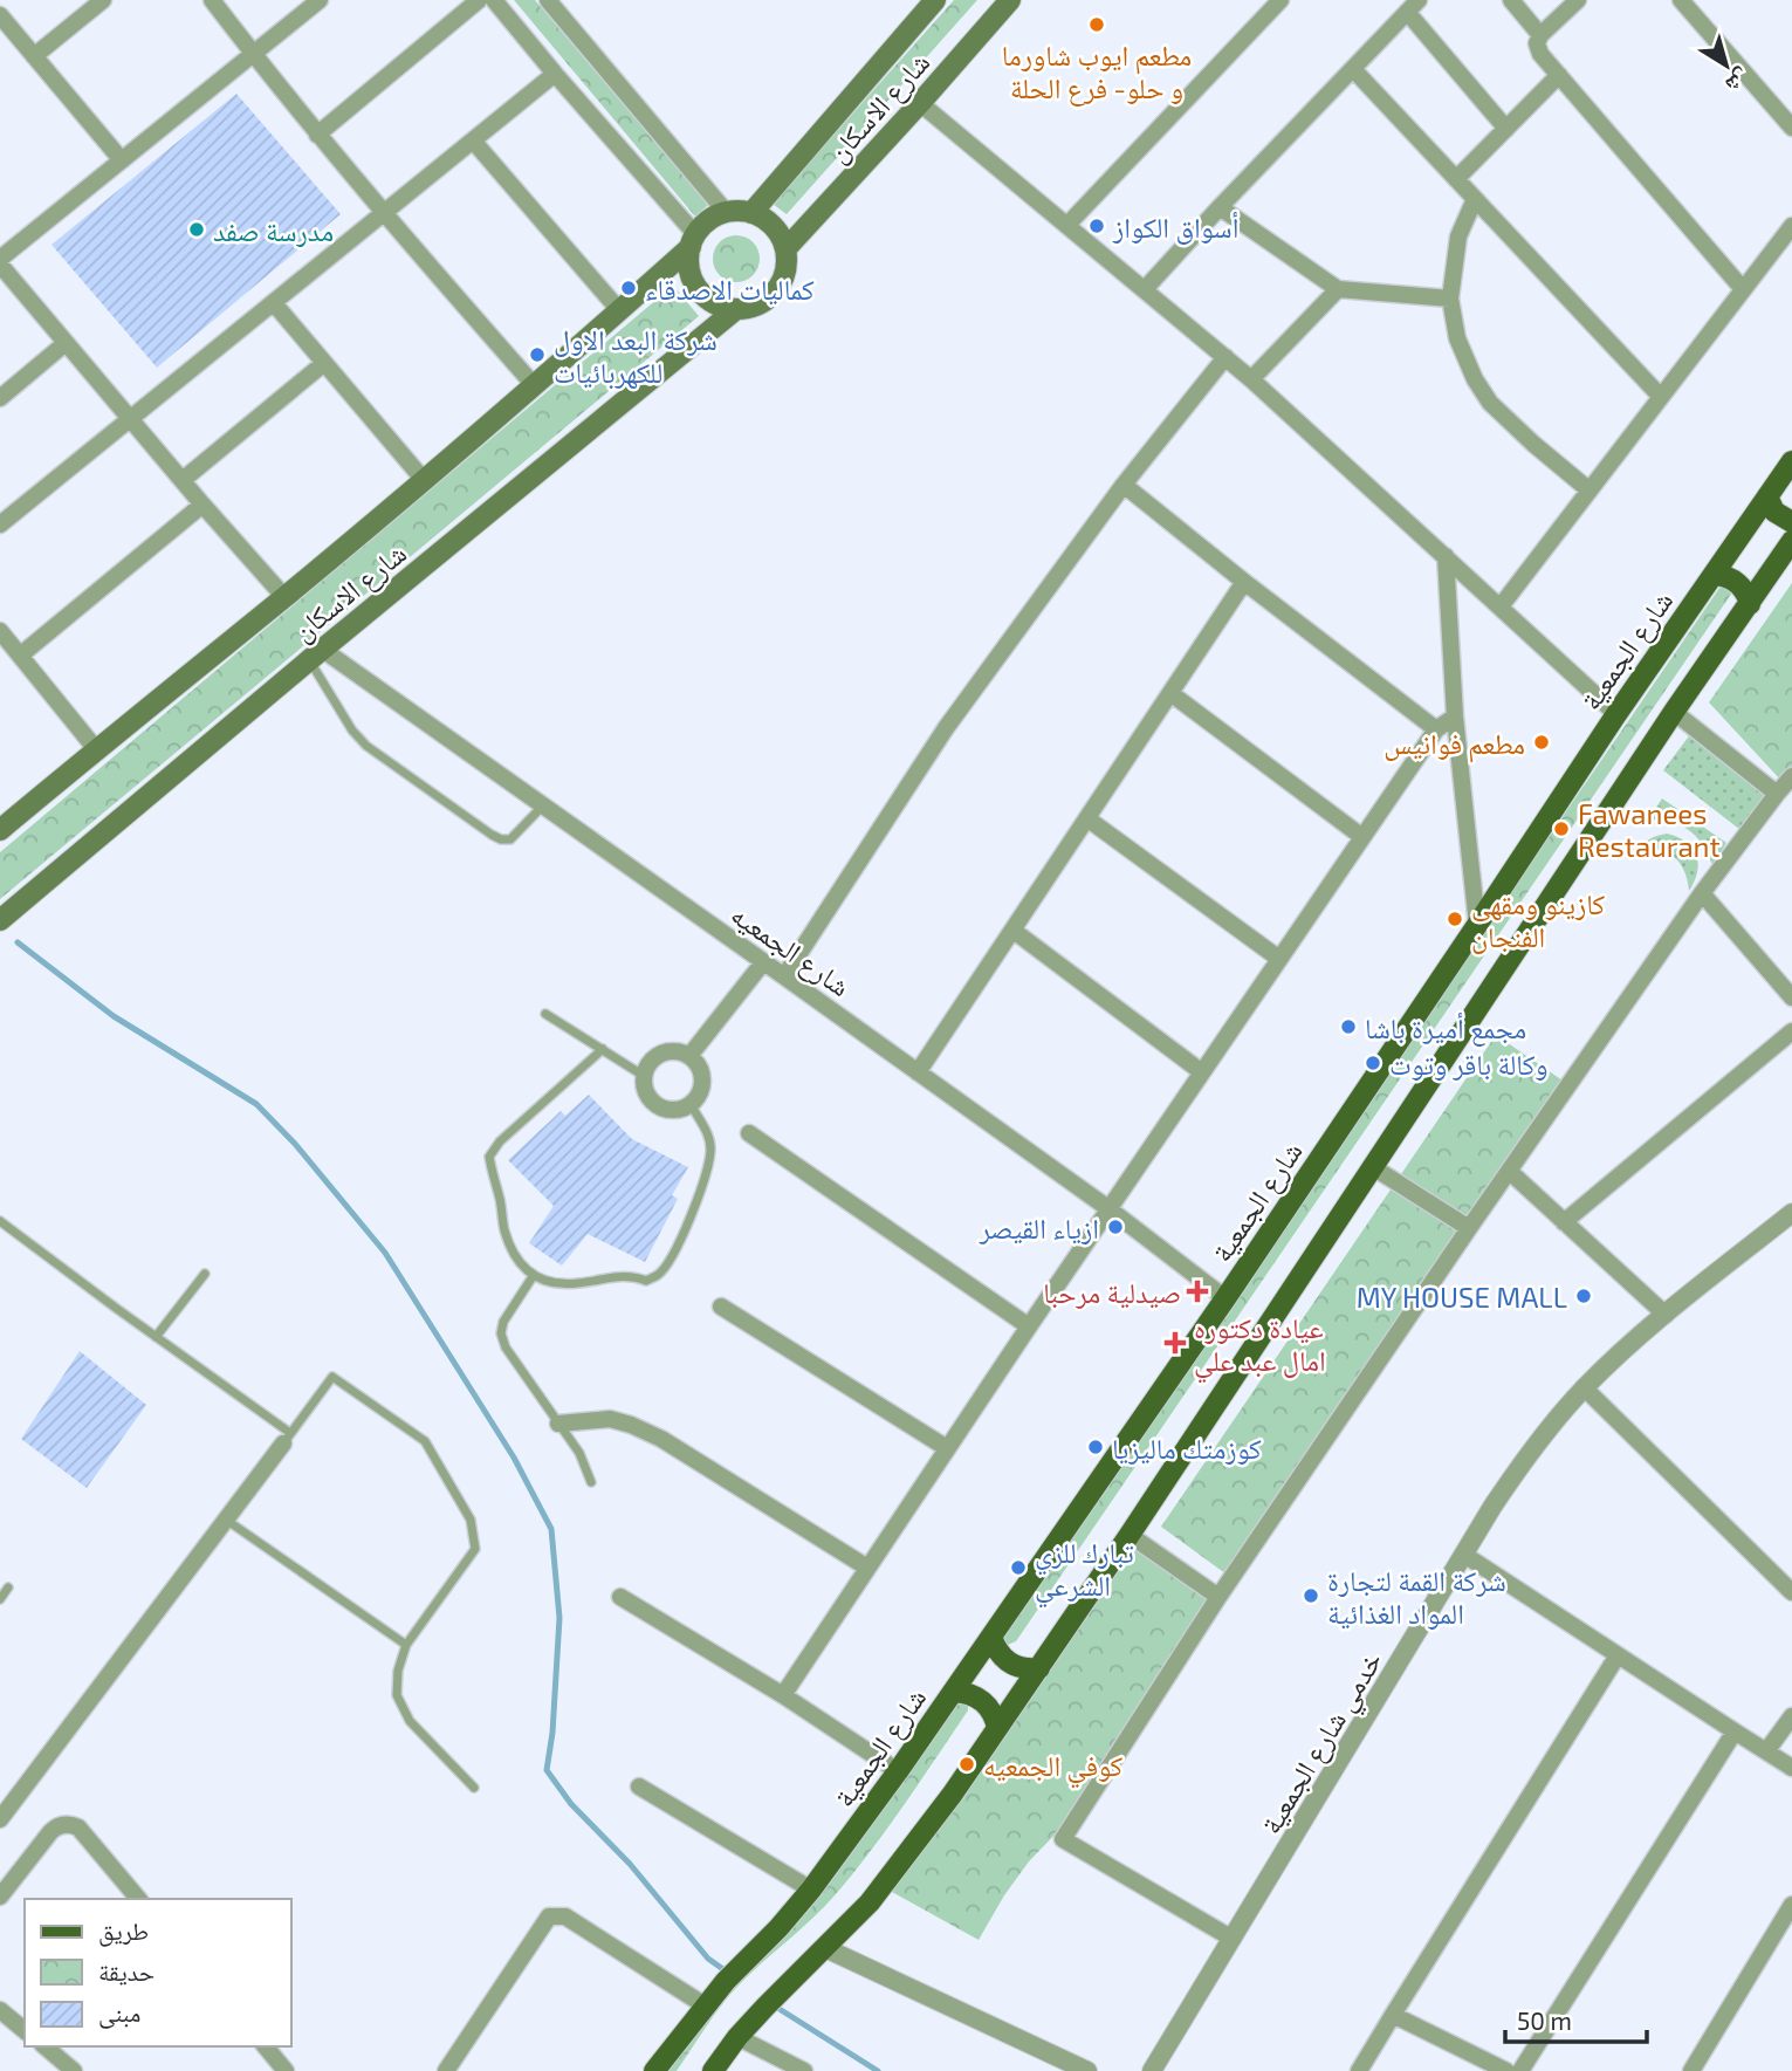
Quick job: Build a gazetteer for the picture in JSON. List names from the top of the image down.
{
  "streets": {
    "main road": ["شارع الاسكان", "شارع الجمعية"],
    "street": ["شارع الجمعيه", "خدمي شارع الجمعية"]
  },
  "crossings": [
    ["شارع الاسكان", "شارع الجمعيه"],
    ["شارع الجمعية", "شارع الجمعيه"]
  ],
  "places": {
    "other": [
      "مطعم ايوب شاورما و حلو- فرع الحلة",
      "أسواق الكواز",
      "مدرسة صفد",
      "كماليات الاصدقاء",
      "شركة البعد الاول للكهربائيات",
      "مطعم فوانيس",
      "Fawanees Restaurant",
      "كازينو ومقهى الفنجان",
      "مجمع أميرة باشا",
      "وكالة باقر وتوت",
      "ازياء القيصر",
      "MY HOUSE MALL",
      "كوزمتك ماليزيا",
      "تبارك للزي الشرعي",
      "شركة القمة لتجارة المواد الغذائية",
      "كوفي الجمعيه"
    ],
    "health": ["صيدلية مرحبا", "عيادة دكتوره امال عبد علي"]
  },
  "legend": ["طريق", "حديقة", "مبنى"],
  "scale_bar": "50 m",
  "north": "bottom right"
}
